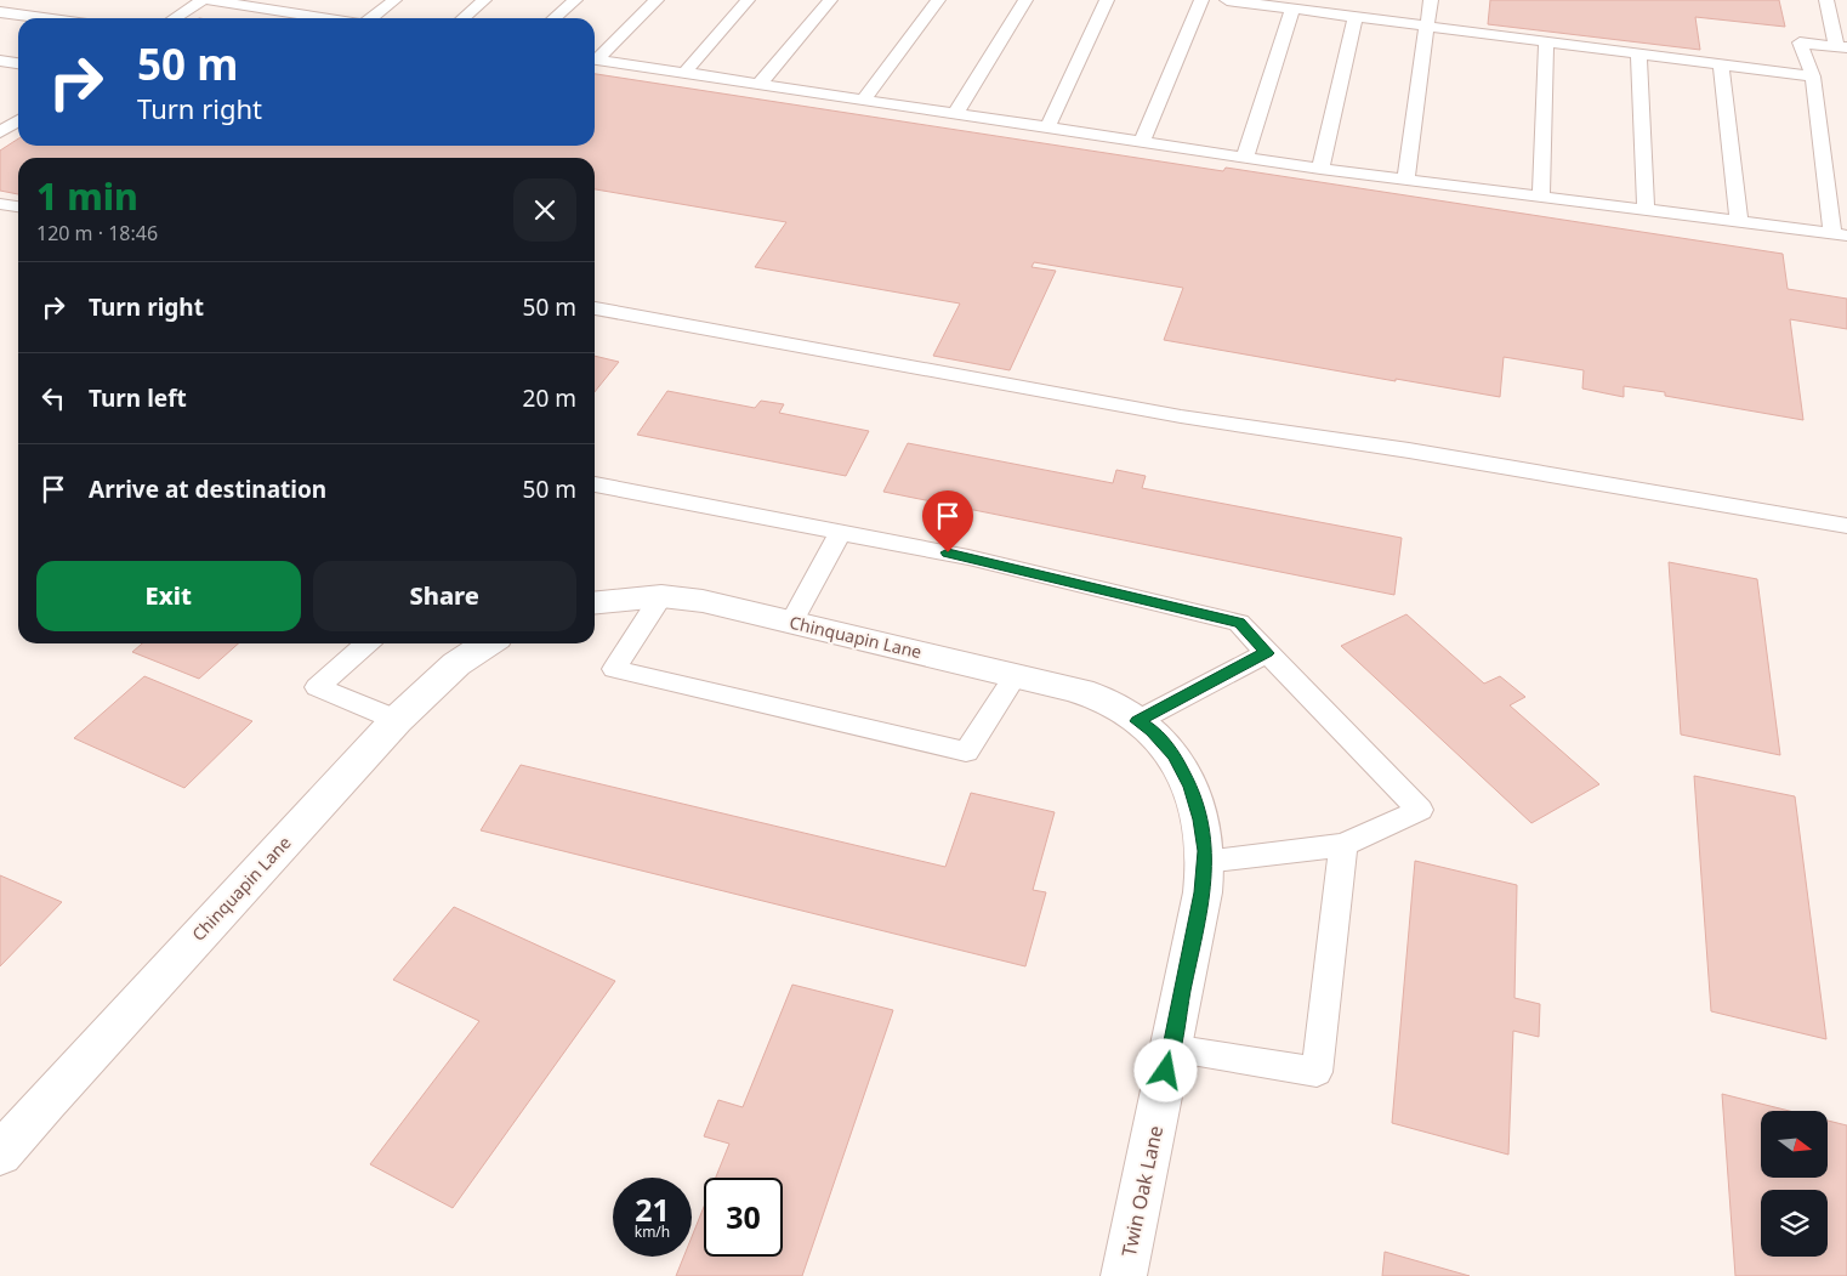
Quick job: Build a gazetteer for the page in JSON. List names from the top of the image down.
{
  "streets": {
    "street": ["Chinquapin Lane", "Twin Oak Lane"]
  },
  "crossings": [
    ["Chinquapin Lane", "Twin Oak Lane"]
  ],
  "north": "right",
  "page": {
    "turn": ["50 m", "Turn right"],
    "heading": ["1 min", "120 m · 18:46"],
    "list": [
      {
        "name": "Turn right",
        "value": "50 m"
      },
      {
        "name": "Turn left",
        "value": "20 m"
      },
      {
        "name": "Arrive at destination",
        "value": "50 m"
      }
    ],
    "buttons": ["Exit", "Share"],
    "speed": "21 km/h",
    "limit": "30"
  }
}
